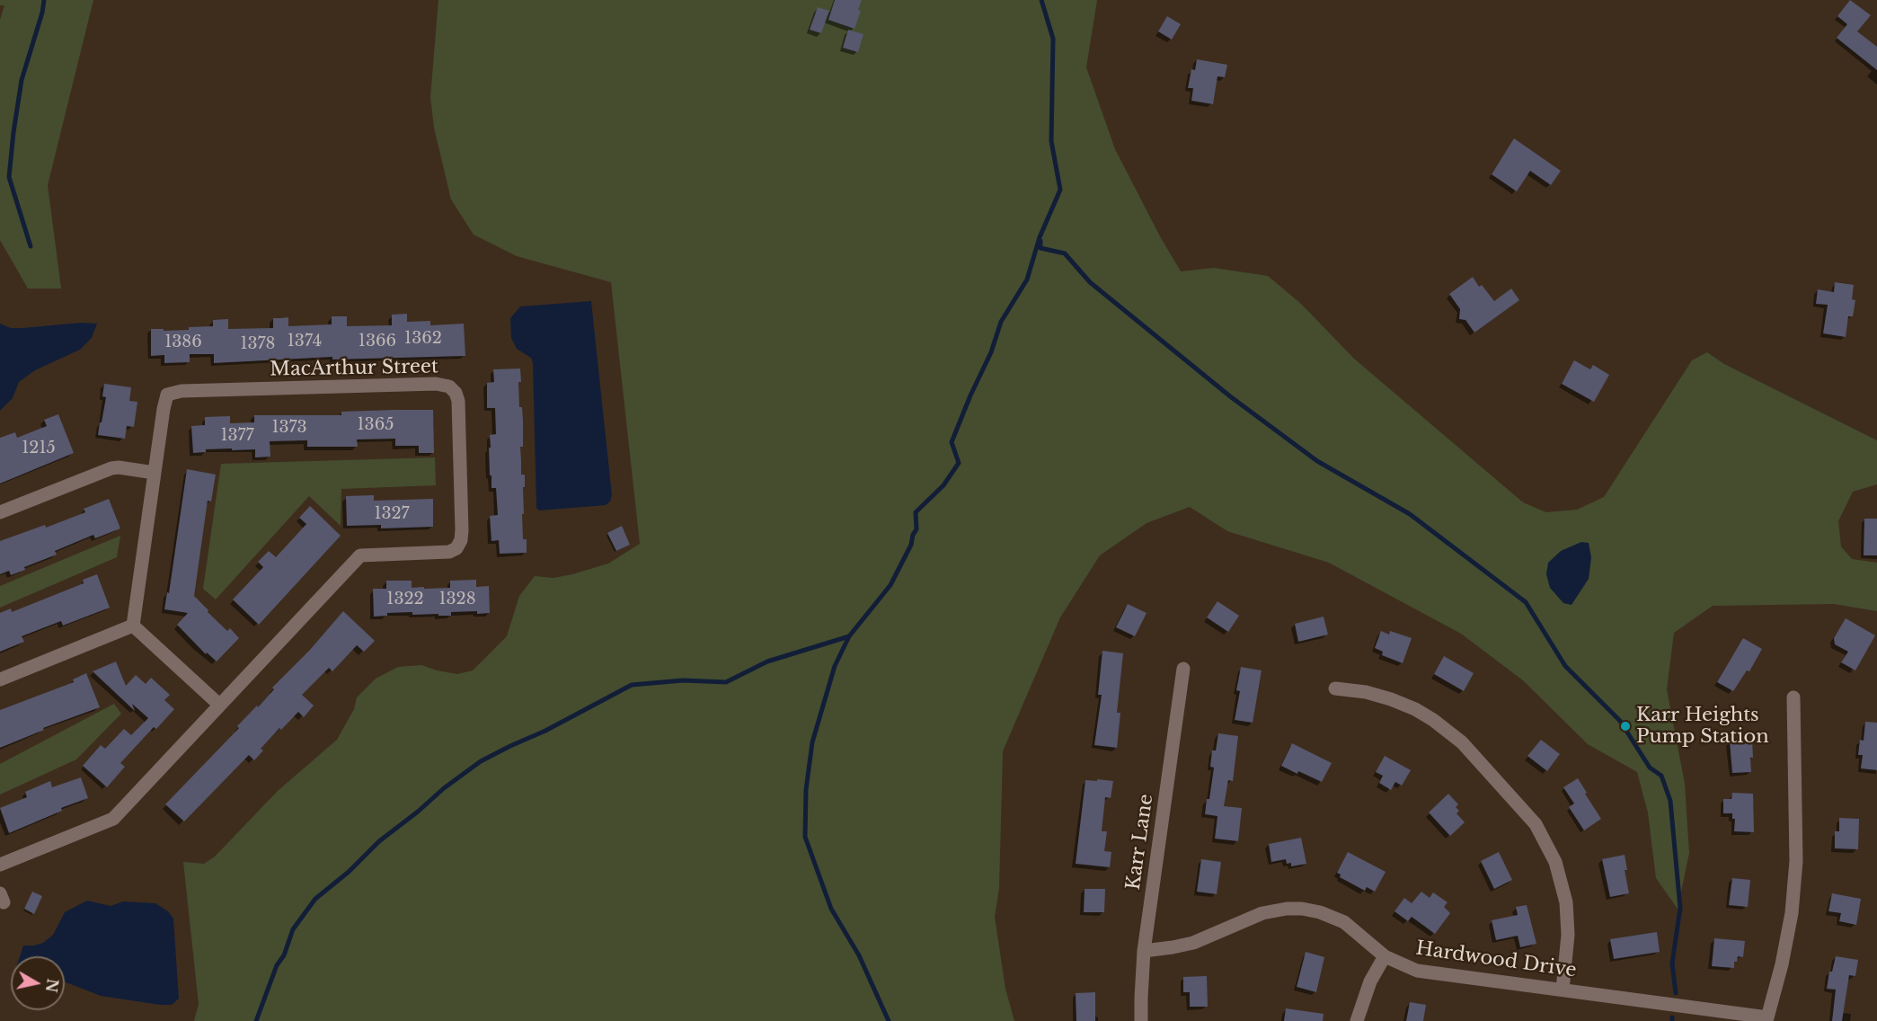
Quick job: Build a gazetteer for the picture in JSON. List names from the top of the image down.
{
  "streets": {
    "street": ["MacArthur Street", "Karr Lane", "Hardwood Drive"]
  },
  "crossings": [
    ["Karr Lane", "Hardwood Drive"]
  ],
  "places": ["Karr Heights Pump Station"],
  "house_numbers": [
    "1362",
    "1374",
    "1366",
    "1386",
    "1378",
    "1365",
    "1373",
    "1377",
    "1215",
    "1327",
    "1322",
    "1328"
  ],
  "north": "right"
}
